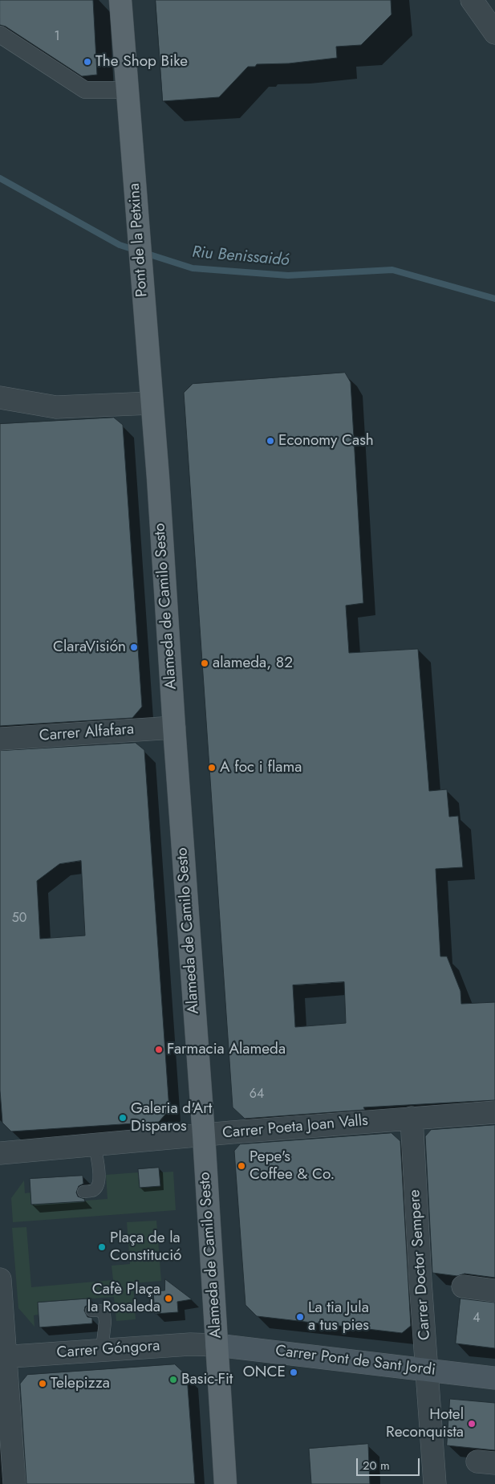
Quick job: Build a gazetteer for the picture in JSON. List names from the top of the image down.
{
  "streets": {
    "main road": ["Pont de la Petxina", "Alameda de Camilo Sesto", "Carrer Pont de Sant Jordi"],
    "street": [
      "Carrer Alfafara",
      "Carrer Poeta Joan Valls",
      "Carrer Doctor Sempere",
      "Carrer Góngora"
    ]
  },
  "crossings": [
    ["Pont de la Petxina", "Alameda de Camilo Sesto"],
    ["Alameda de Camilo Sesto", "Carrer Alfafara"],
    ["Alameda de Camilo Sesto", "Carrer Poeta Joan Valls"],
    ["Alameda de Camilo Sesto", "Carrer Góngora"],
    ["Alameda de Camilo Sesto", "Carrer Pont de Sant Jordi"],
    ["Carrer Poeta Joan Valls", "Carrer Doctor Sempere"],
    ["Carrer Doctor Sempere", "Carrer Pont de Sant Jordi"],
    ["Carrer Góngora", "Carrer Pont de Sant Jordi"]
  ],
  "water": ["Riu Benissaidó"],
  "places": [
    "The Shop Bike",
    "Economy Cash",
    "ClaraVisión",
    "alameda, 82",
    "A foc i flama",
    "Farmacia Alameda",
    "Galeria d'Art Disparos",
    "Pepe's Coffee & Co.",
    "Plaça de la Constitució",
    "Cafè Plaça la Rosaleda",
    "La tia Jula a tus pies",
    "ONCE",
    "Basic-Fit",
    "Telepizza",
    "Hotel Reconquista"
  ],
  "house_numbers": [
    "1",
    "50",
    "64",
    "4"
  ],
  "scale_bar": "20 m"
}
